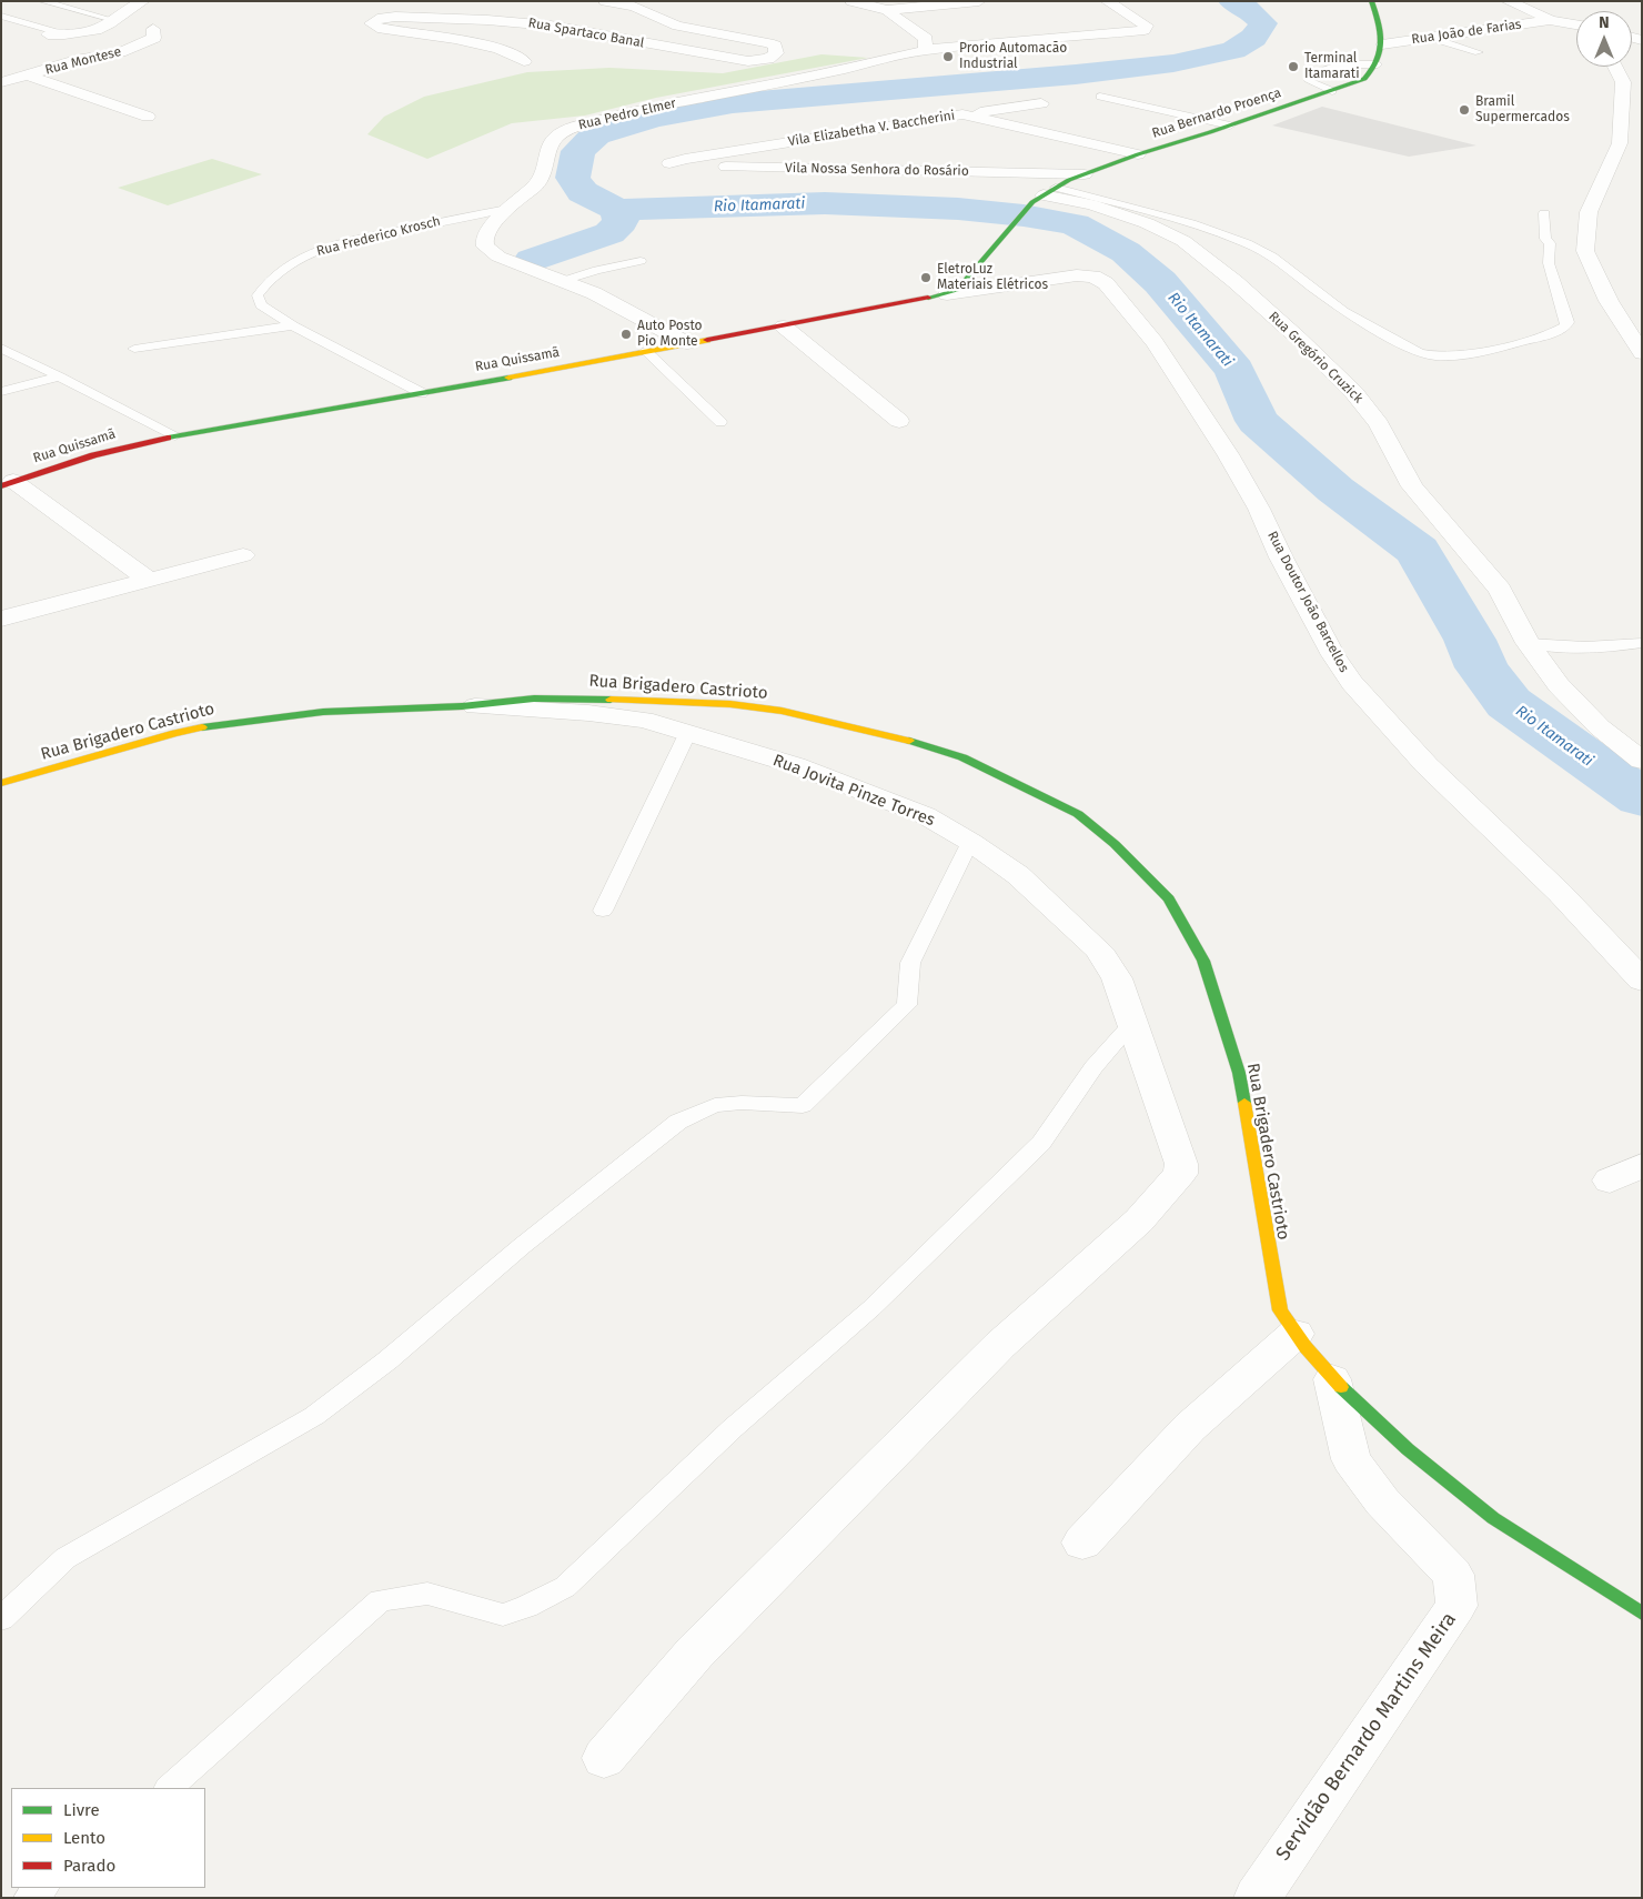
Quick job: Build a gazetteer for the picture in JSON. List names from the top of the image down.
{
  "streets": {
    "street": [
      "Rua João de Farias",
      "Rua Spartaco Banal",
      "Rua Montese",
      "Rua Bernardo Proença",
      "Rua Pedro Elmer",
      "Vila Elizabetha V. Baccherini",
      "Vila Nossa Senhora do Rosário",
      "Rua Gregório Cruzick",
      "Rua Quissamã",
      "Rua Doutor João Barcellos",
      "Rua Brigadero Castrioto",
      "Rua Jovita Pinze Torres",
      "Servidão Bernardo Martins Meira"
    ],
    "lane": ["Rua Frederico Krosch"]
  },
  "crossings": [
    ["Rua Bernardo Proença", "Vila Elizabetha V. Baccherini"],
    ["Rua Bernardo Proença", "Vila Nossa Senhora do Rosário"],
    ["Rua Bernardo Proença", "Rua Gregório Cruzick"],
    ["Rua Bernardo Proença", "Rua Quissamã"],
    ["Rua Pedro Elmer", "Rua Frederico Krosch"],
    ["Rua Pedro Elmer", "Rua Quissamã"],
    ["Vila Elizabetha V. Baccherini", "Vila Nossa Senhora do Rosário"],
    ["Rua Frederico Krosch", "Rua Quissamã"],
    ["Rua Quissamã", "Rua Doutor João Barcellos"],
    ["Rua Brigadero Castrioto", "Rua Jovita Pinze Torres"],
    ["Rua Brigadero Castrioto", "Servidão Bernardo Martins Meira"]
  ],
  "water": ["Rio Itamarati"],
  "places": [
    "Prorio Automacão Industrial",
    "Terminal Itamarati",
    "Bramil Supermercados",
    "EletroLuz Materiais Elétricos",
    "Auto Posto Pio Monte"
  ],
  "legend": ["Livre", "Lento", "Parado"],
  "north": "top"
}
